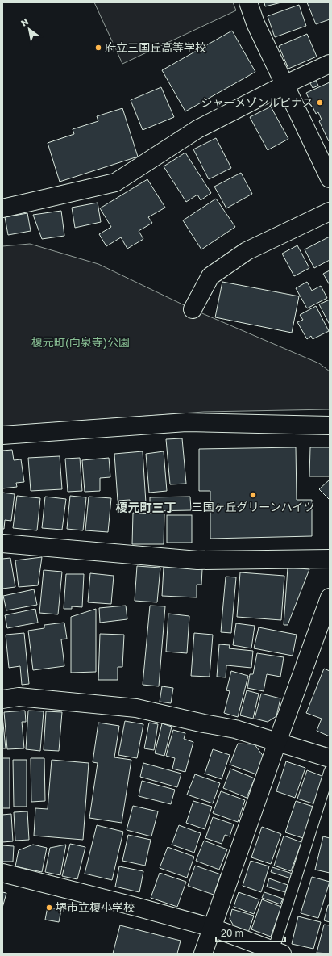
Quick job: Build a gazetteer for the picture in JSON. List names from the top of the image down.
{
  "districts": ["榎元町三丁"],
  "parks": ["榎元町(向泉寺)公園"],
  "places": [
    "府立三国丘高等学校",
    "シャーメゾンルピナス",
    "三国ヶ丘グリーンハイツ",
    "堺市立榎小学校"
  ],
  "scale_bar": "20 m",
  "north": "top left"
}
